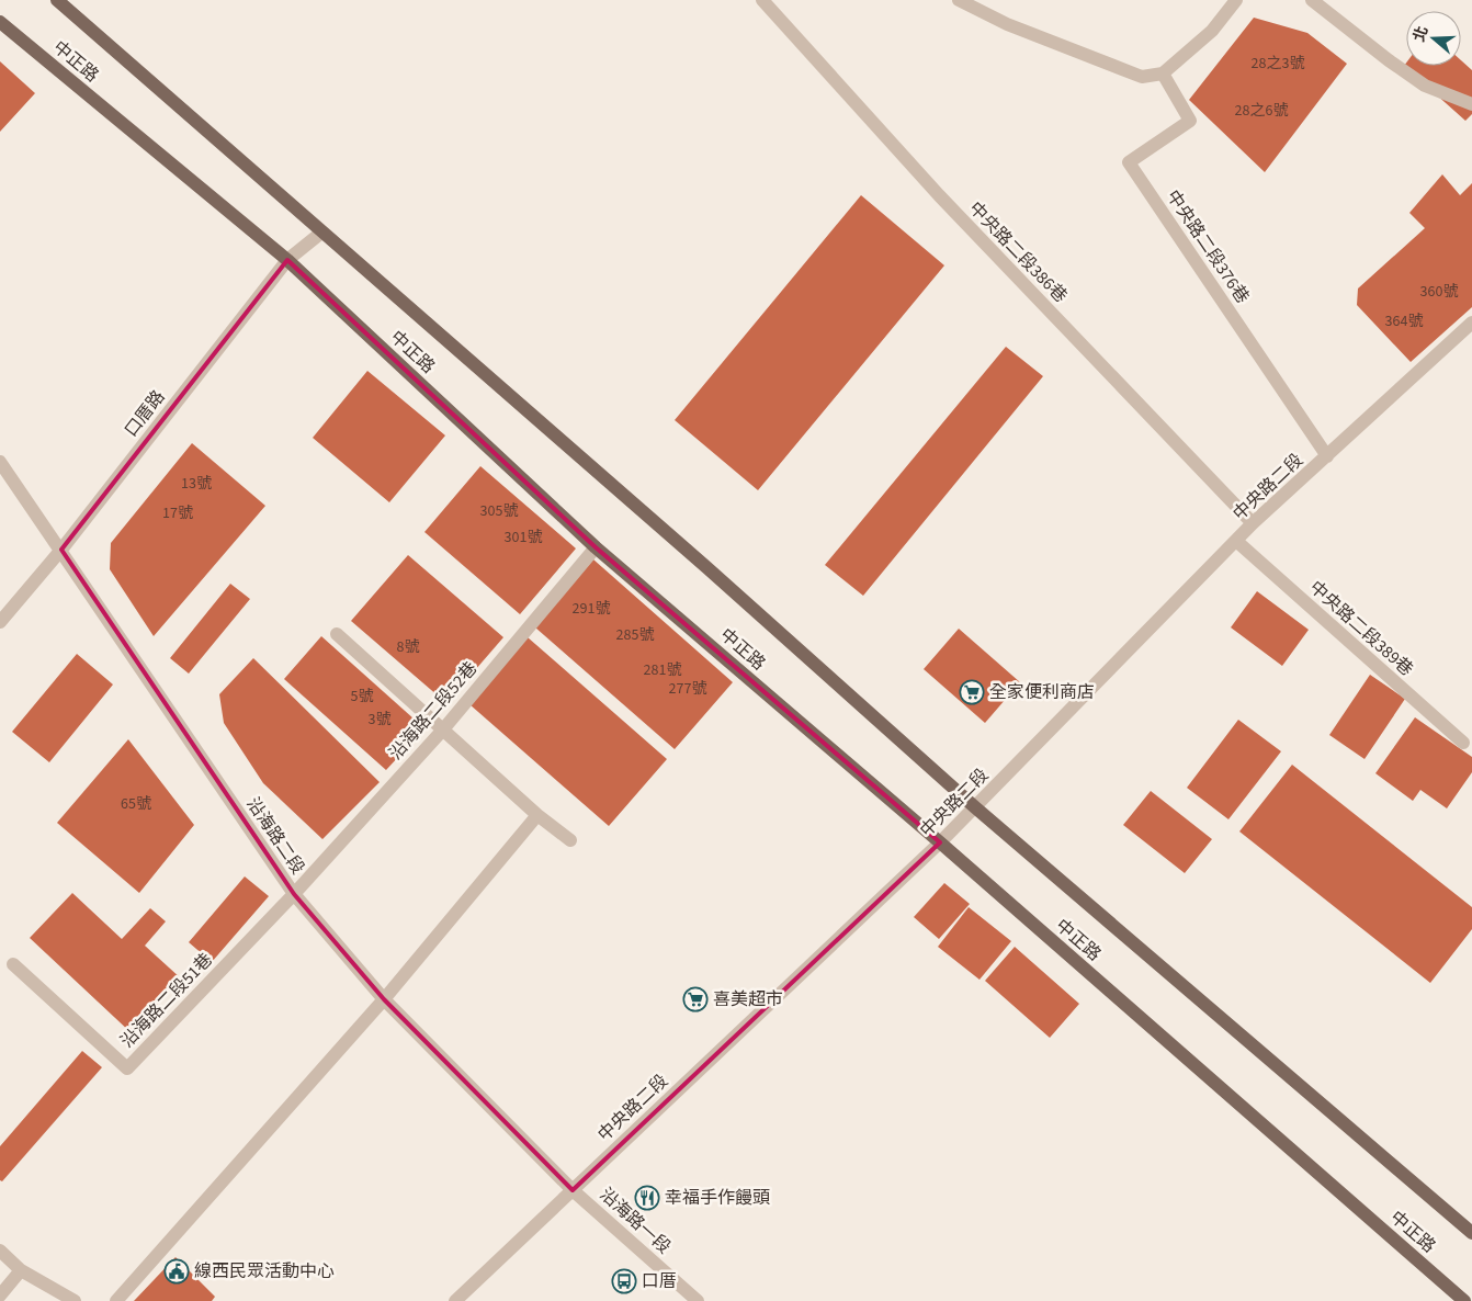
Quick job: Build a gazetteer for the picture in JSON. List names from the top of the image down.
{
  "streets": {
    "main road": ["中正路"],
    "street": [
      "中央路二段376巷",
      "中央路二段386巷",
      "口厝路",
      "中央路二段",
      "中央路二段389巷",
      "沿海路二段52巷",
      "沿海路二段",
      "沿海路二段51巷",
      "沿海路一段"
    ]
  },
  "crossings": [
    ["中正路", "口厝路"],
    ["中正路", "中央路二段"],
    ["中正路", "沿海路二段52巷"],
    ["中央路二段376巷", "中央路二段"],
    ["中央路二段386巷", "中央路二段"],
    ["口厝路", "沿海路二段"],
    ["中央路二段", "中央路二段389巷"],
    ["中央路二段", "沿海路二段"],
    ["中央路二段", "沿海路一段"],
    ["沿海路二段52巷", "沿海路二段"],
    ["沿海路二段52巷", "沿海路二段51巷"],
    ["沿海路二段", "沿海路二段51巷"],
    ["沿海路二段", "沿海路一段"]
  ],
  "places": {
    "supermarket": ["全家便利商店", "喜美超市"],
    "restaurant": ["幸福手作饅頭"],
    "public building": ["線西民眾活動中心"],
    "bus stop": ["口厝"]
  },
  "house_numbers": [
    "28之3號",
    "28之6號",
    "360號",
    "364號",
    "13號",
    "305號",
    "17號",
    "301號",
    "291號",
    "285號",
    "8號",
    "281號",
    "277號",
    "5號",
    "3號",
    "65號"
  ],
  "north": "left"
}
